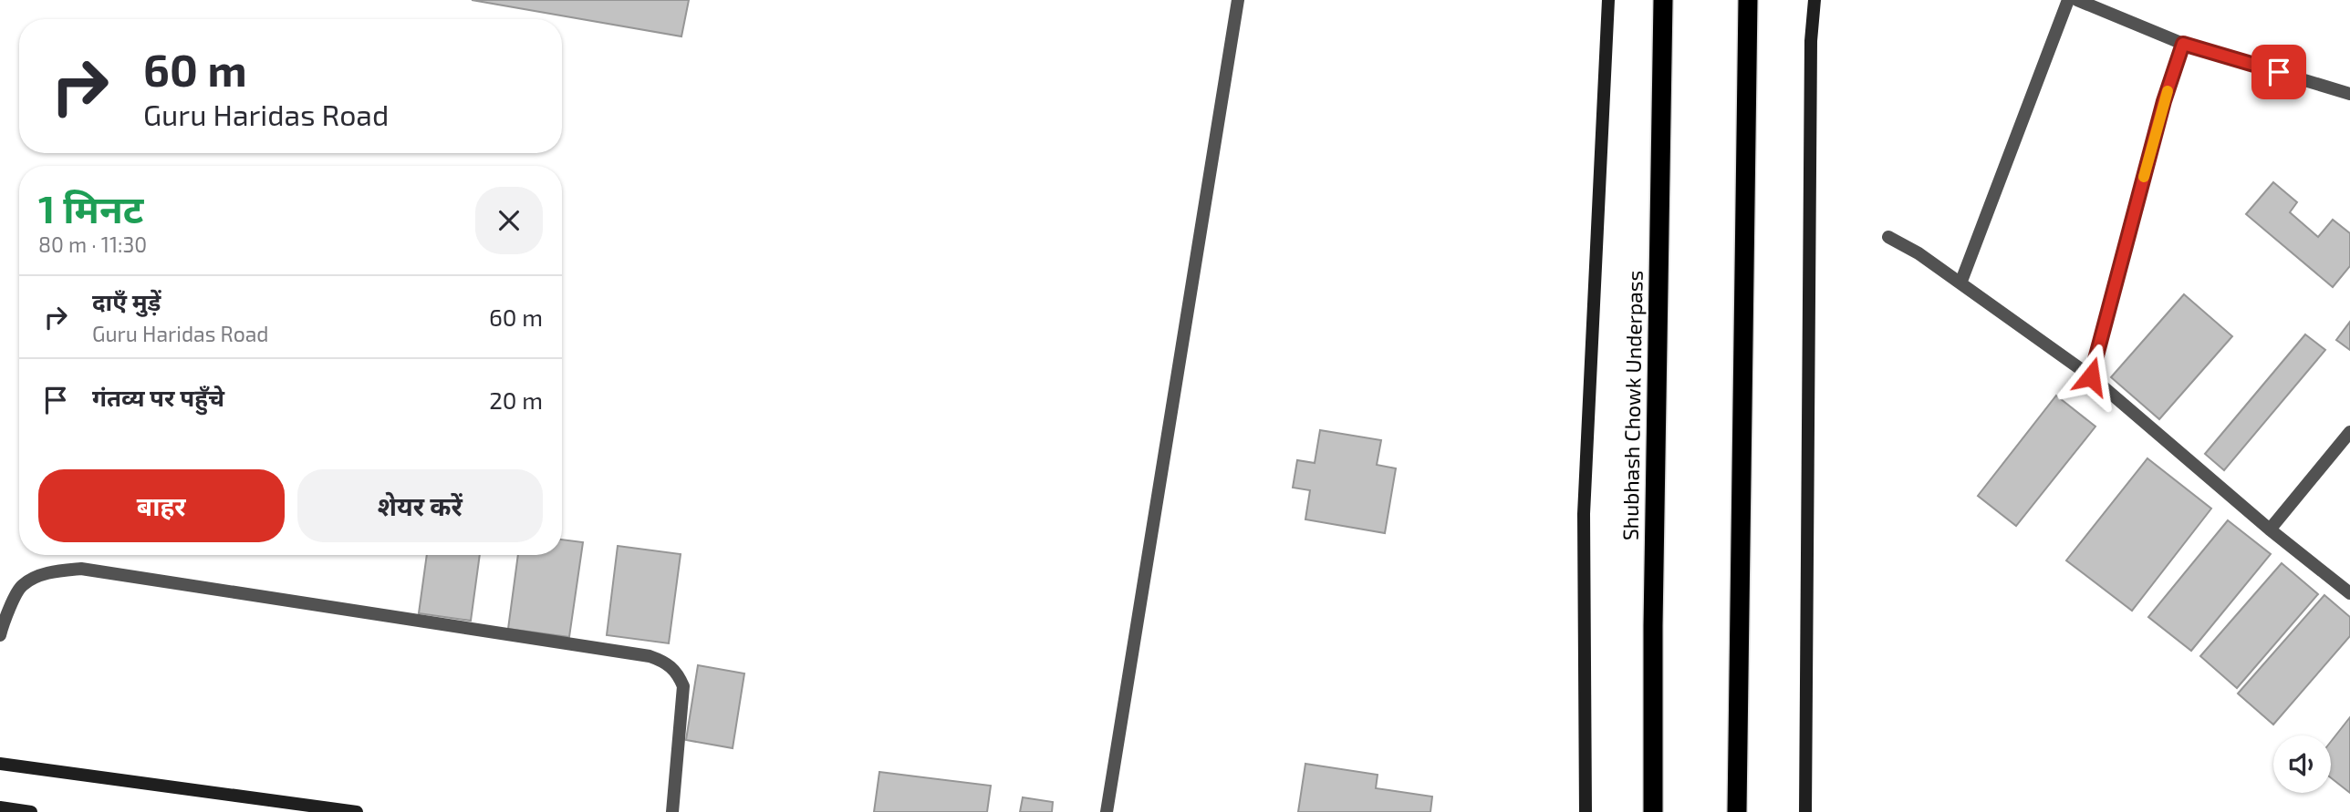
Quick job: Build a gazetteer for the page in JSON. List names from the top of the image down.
{
  "streets": {
    "highway": ["Shubhash Chowk Underpass"]
  },
  "page": {
    "turn": ["60 m", "Guru Haridas Road"],
    "heading": ["1 मिनट", "80 m · 11:30"],
    "list": [
      {
        "name": "दाएँ मुड़ें",
        "note": "Guru Haridas Road",
        "value": "60 m"
      },
      {
        "name": "गंतव्य पर पहुँचे",
        "value": "20 m"
      }
    ],
    "buttons": ["बाहर", "शेयर करें"]
  }
}
